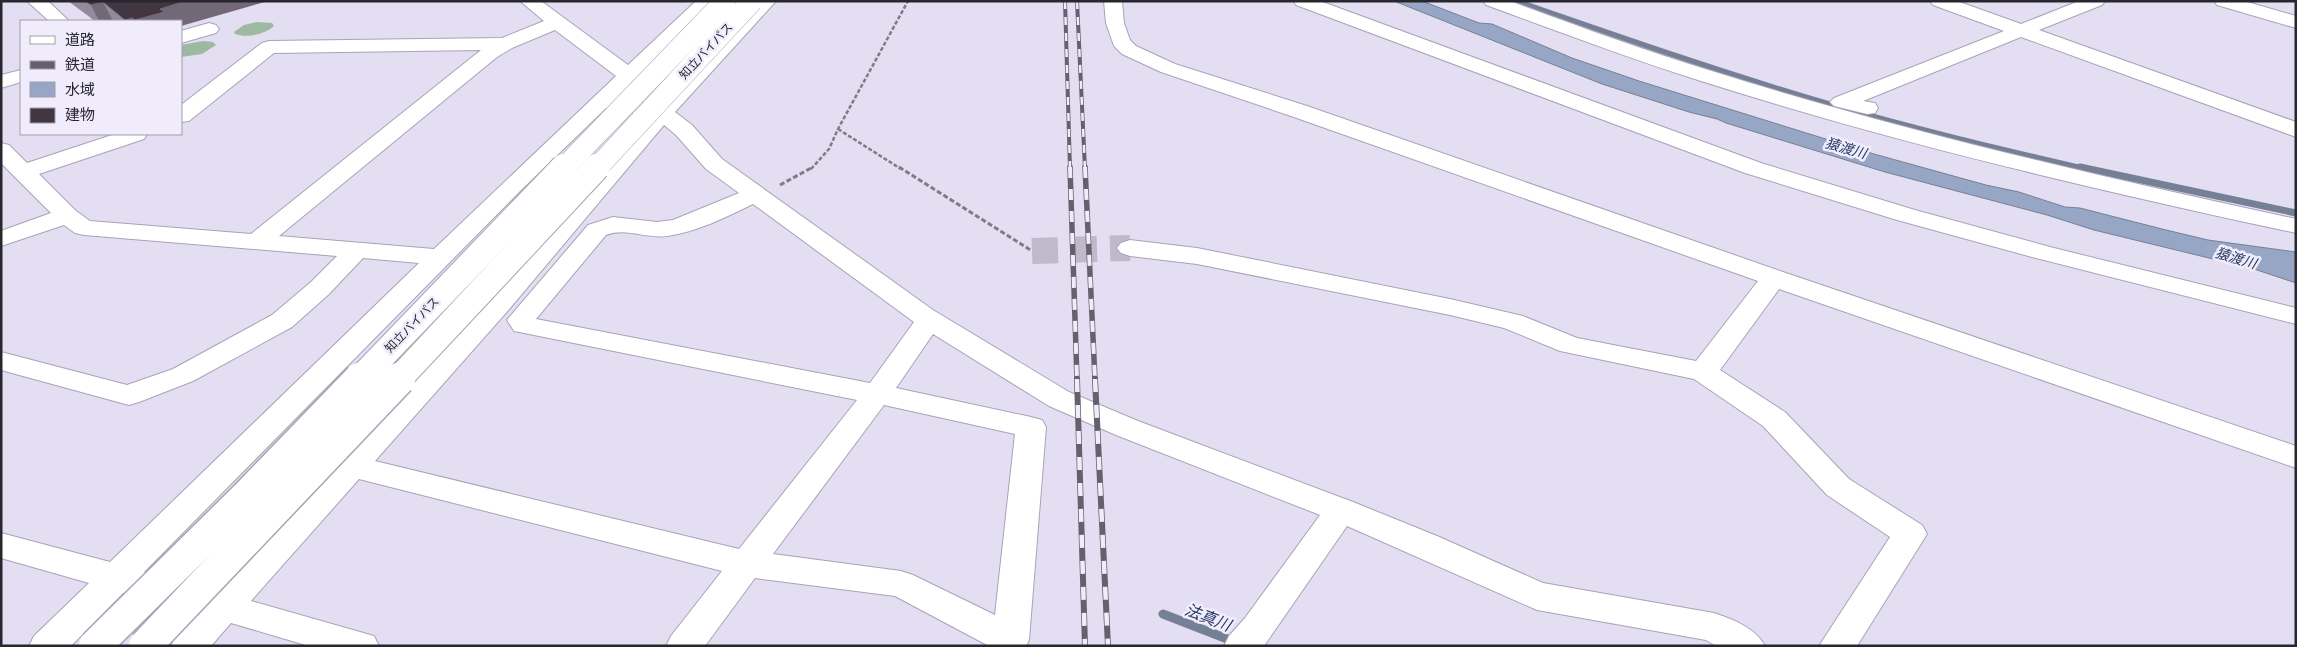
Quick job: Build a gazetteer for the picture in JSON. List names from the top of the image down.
{
  "streets": {
    "main road": ["知立バイパス"]
  },
  "water": ["猿渡川", "法真川"],
  "legend": [
    "道路",
    "鉄道",
    "水域",
    "建物"
  ]
}
